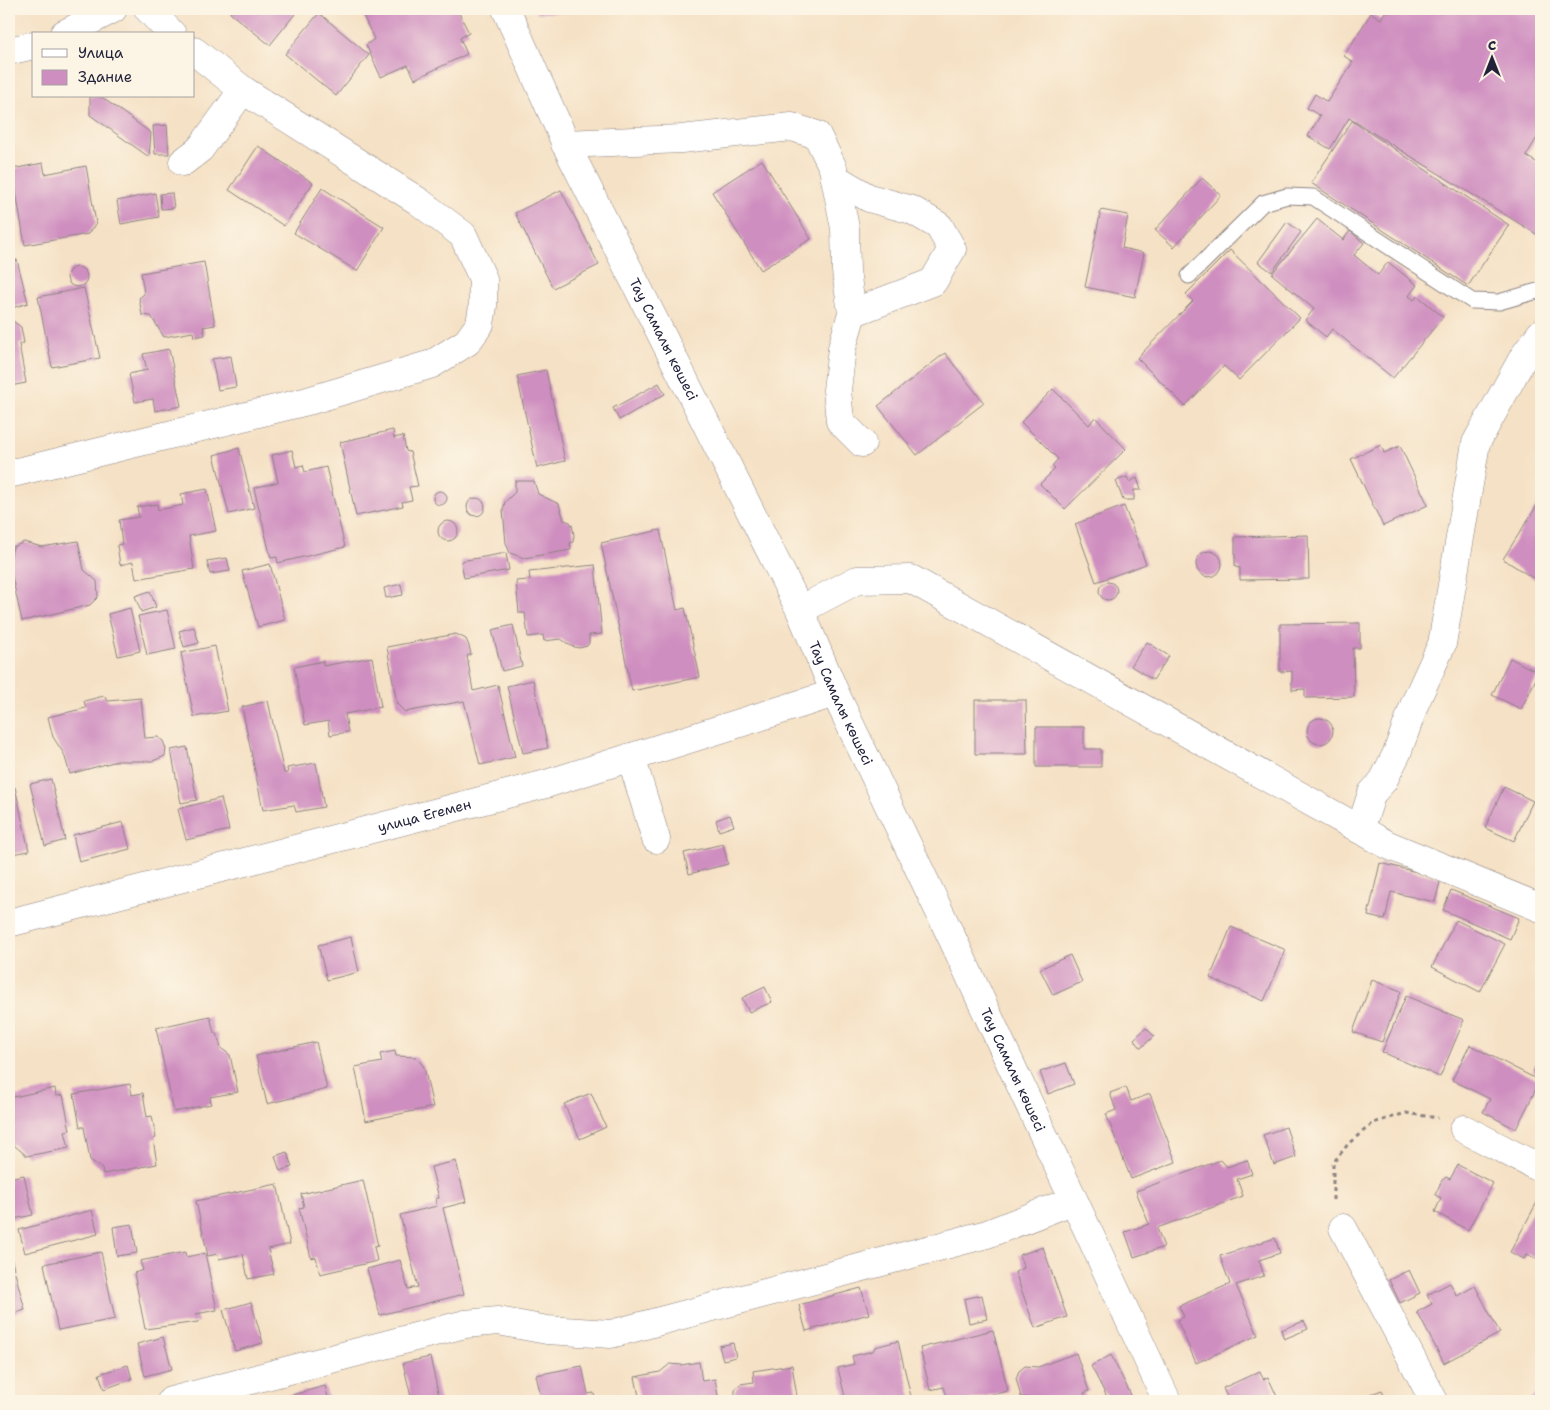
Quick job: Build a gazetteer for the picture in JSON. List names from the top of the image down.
{
  "streets": {
    "street": ["Тау Самалы көшесі", "улица Егемен"]
  },
  "crossings": [
    ["Тау Самалы көшесі", "улица Егемен"]
  ],
  "legend": ["Улица", "Здание"],
  "north": "top"
}
